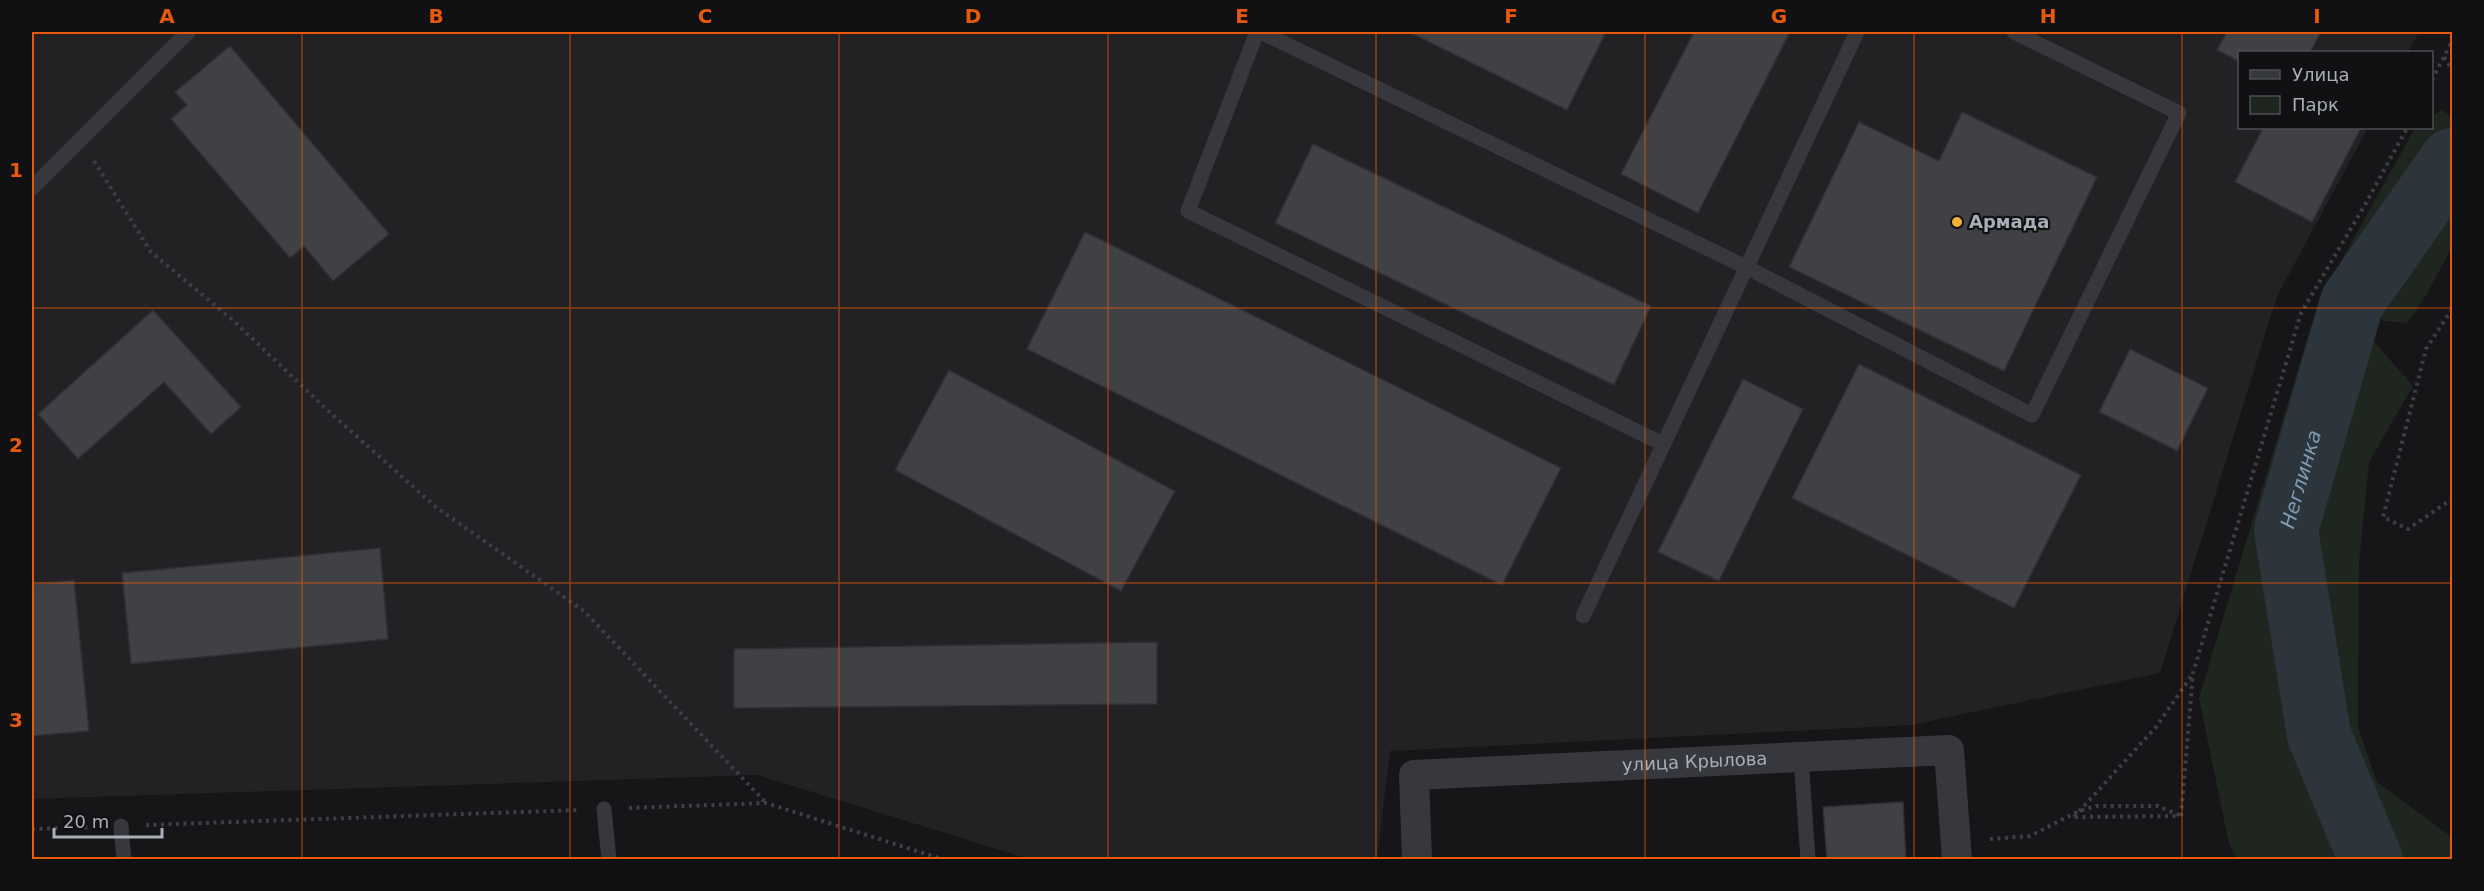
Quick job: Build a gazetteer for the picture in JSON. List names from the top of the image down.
{
  "streets": {
    "street": ["улица Крылова"]
  },
  "water": ["Неглинка"],
  "places": ["Армада"],
  "legend": ["Улица", "Парк"],
  "scale_bar": "20 m",
  "grid": {
    "columns": [
      "A",
      "B",
      "C",
      "D",
      "E",
      "F",
      "G",
      "H",
      "I"
    ],
    "rows": ["1", "2", "3"]
  }
}
